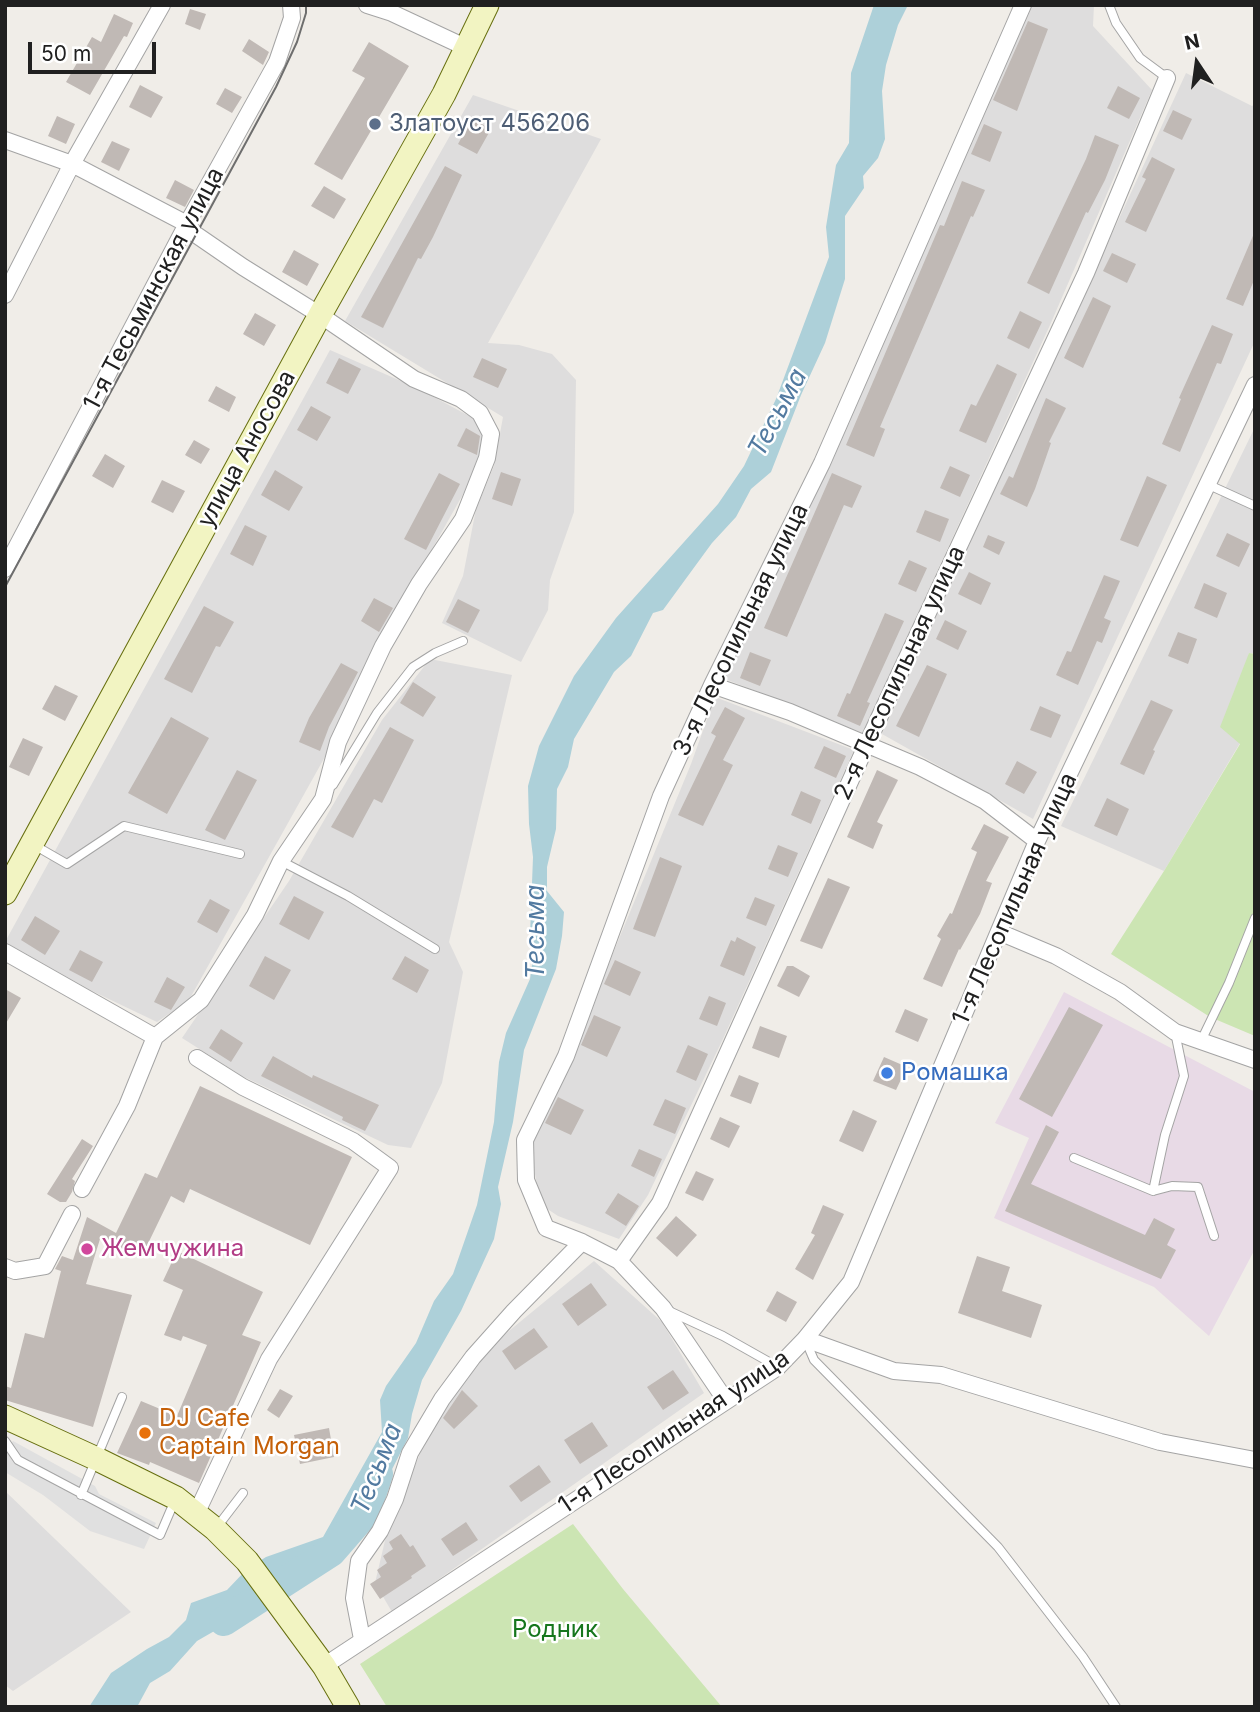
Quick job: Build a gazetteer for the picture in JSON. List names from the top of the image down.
{
  "streets": {
    "main road": ["улица Аносова"],
    "street": [
      "1-я Тесьминская улица",
      "3-я Лесопильная улица",
      "2-я Лесопильная улица",
      "1-я Лесопильная улица"
    ]
  },
  "crossings": [
    ["3-я Лесопильная улица", "2-я Лесопильная улица"],
    ["3-я Лесопильная улица", "1-я Лесопильная улица"]
  ],
  "water": ["Тесьма"],
  "parks": ["Родник"],
  "places": [
    "Златоуст 456206",
    "Ромашка",
    "Жемчужина",
    "DJ Cafe Captain Morgan"
  ],
  "scale_bar": "50 m",
  "north": "top"
}
